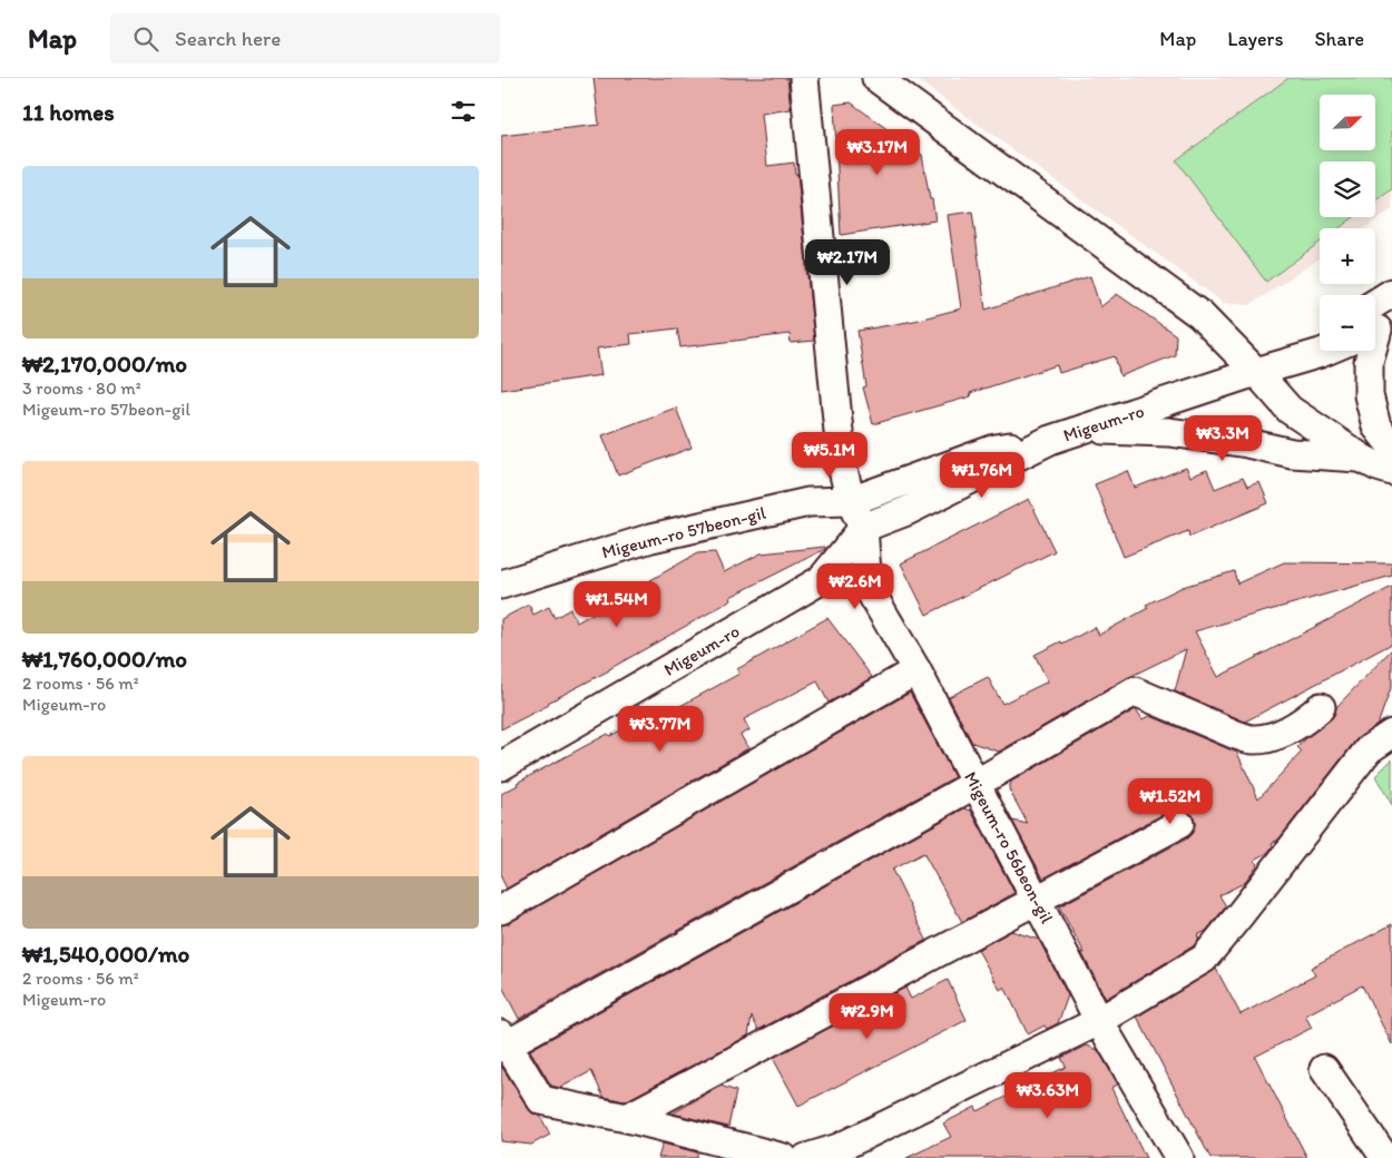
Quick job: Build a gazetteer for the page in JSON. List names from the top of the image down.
{
  "streets": {
    "street": ["Migeum-ro", "Migeum-ro 57beon-gil", "Migeum-ro 56beon-gil"]
  },
  "crossings": [
    ["Migeum-ro", "Migeum-ro 57beon-gil"],
    ["Migeum-ro", "Migeum-ro 56beon-gil"]
  ],
  "north": "top right",
  "page": {
    "header": "Map",
    "search": "Search here",
    "nav": ["Map", "Layers", "Share"],
    "heading": "11 homes",
    "map_buttons": ["+", "−"],
    "price": [
      "₩3.17M",
      "₩2.17M",
      "₩3.3M",
      "₩5.1M",
      "₩1.76M",
      "₩2.6M",
      "₩1.54M",
      "₩3.77M",
      "₩1.52M",
      "₩2.9M",
      "₩3.63M"
    ],
    "list": [
      {
        "name": "₩2,170,000/mo",
        "note": "3 rooms · 80 m² · Migeum-ro 57beon-gil"
      },
      {
        "name": "₩1,760,000/mo",
        "note": "2 rooms · 56 m² · Migeum-ro"
      },
      {
        "name": "₩1,540,000/mo",
        "note": "2 rooms · 56 m² · Migeum-ro"
      }
    ]
  }
}
